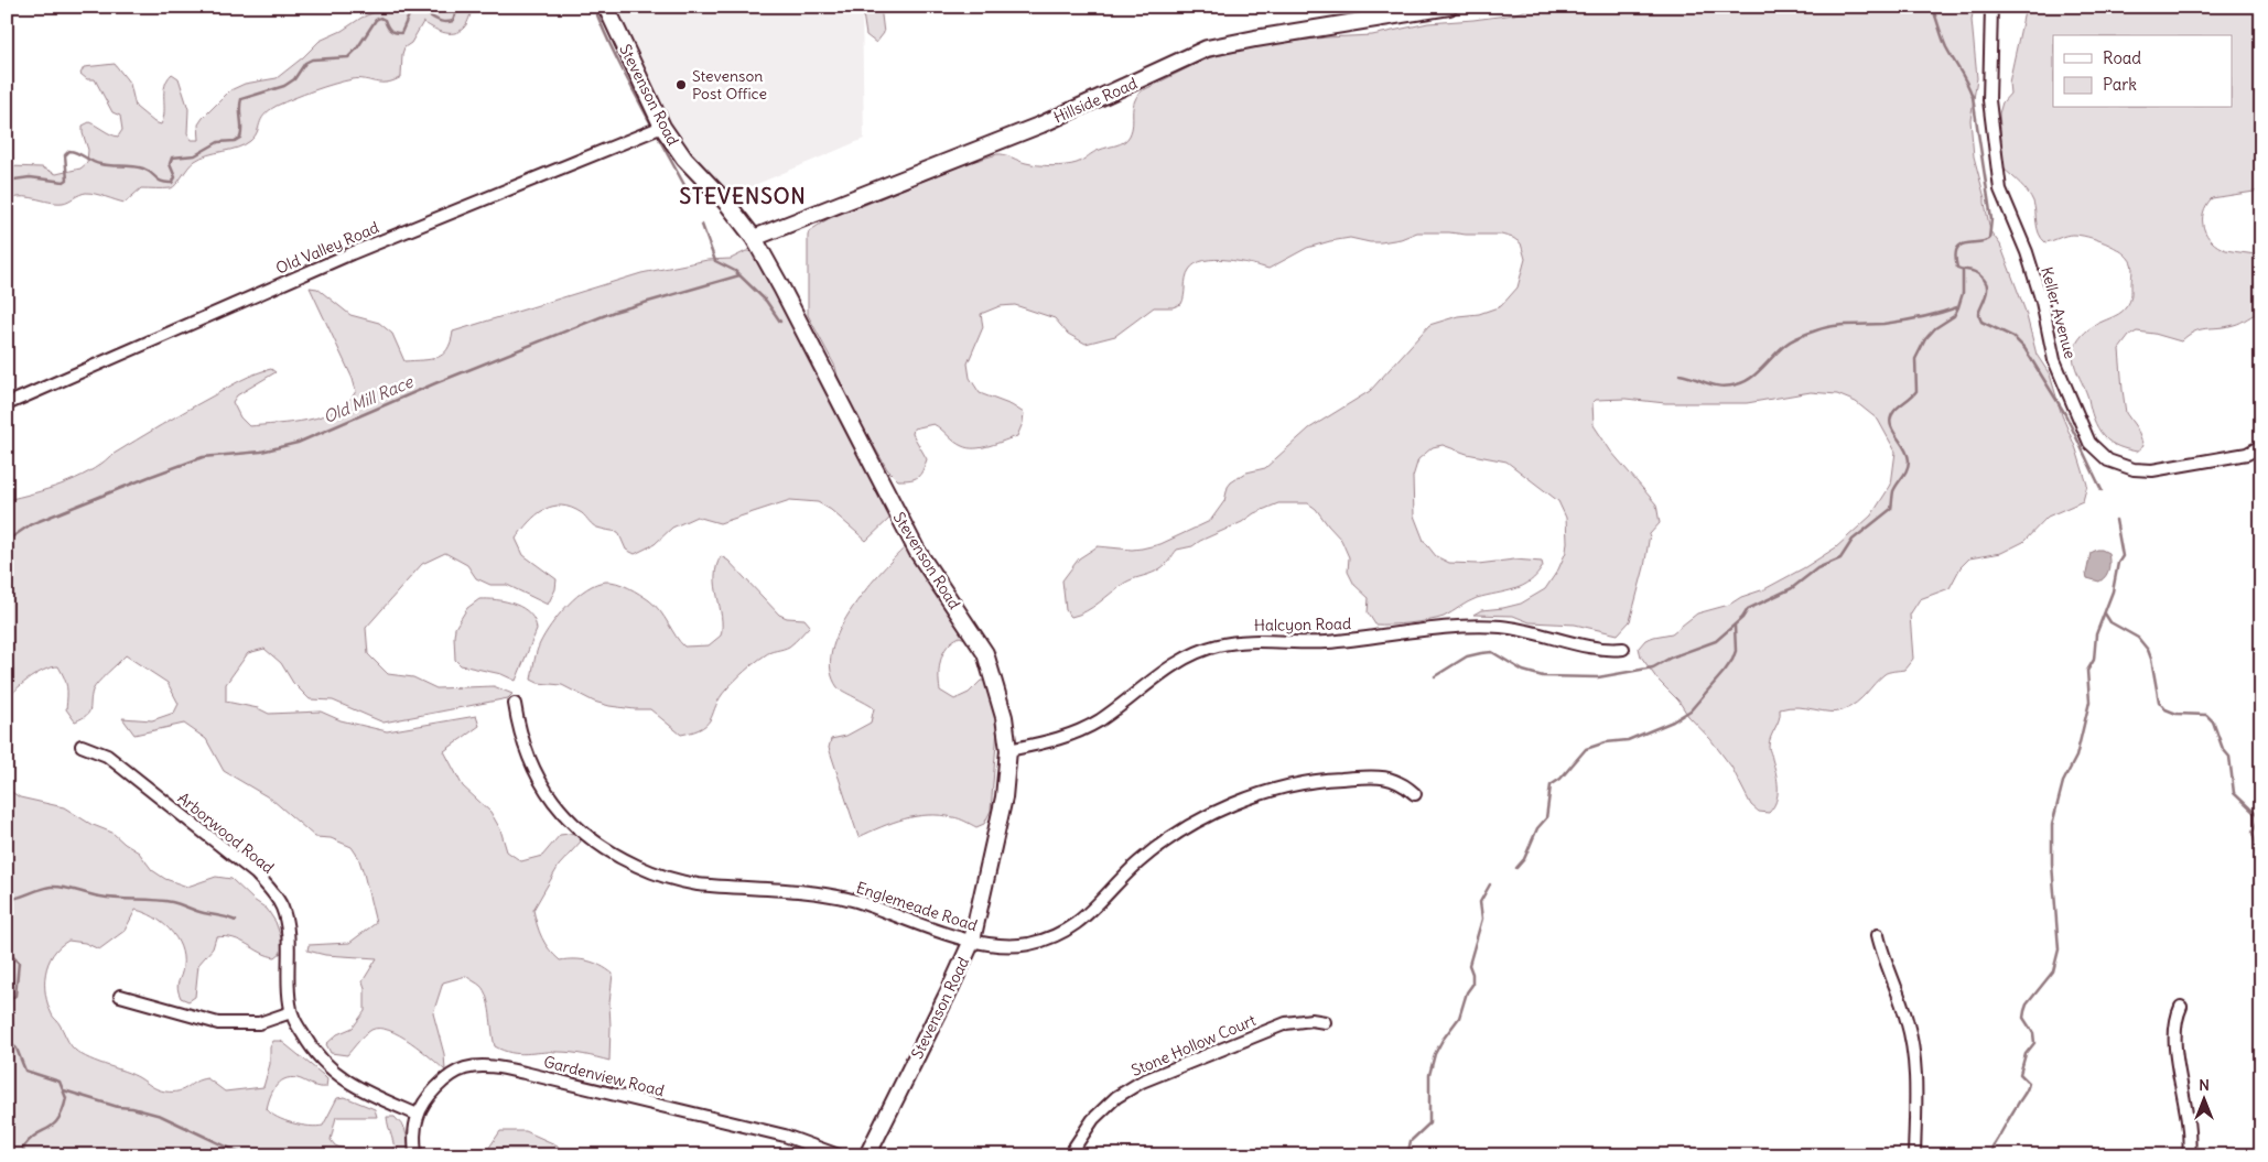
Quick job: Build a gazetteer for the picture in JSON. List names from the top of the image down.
{
  "streets": {
    "street": [
      "Stevenson Road",
      "Hillside Road",
      "Old Valley Road",
      "Keller Avenue",
      "Halcyon Road",
      "Arborwood Road",
      "Englemeade Road",
      "Stone Hollow Court",
      "Gardenview Road"
    ]
  },
  "crossings": [
    ["Stevenson Road", "Hillside Road"],
    ["Stevenson Road", "Old Valley Road"],
    ["Stevenson Road", "Halcyon Road"],
    ["Stevenson Road", "Englemeade Road"],
    ["Arborwood Road", "Gardenview Road"]
  ],
  "districts": ["STEVENSON"],
  "water": ["Old Mill Race"],
  "places": ["Stevenson Post Office"],
  "legend": ["Road", "Park"],
  "north": "top"
}
